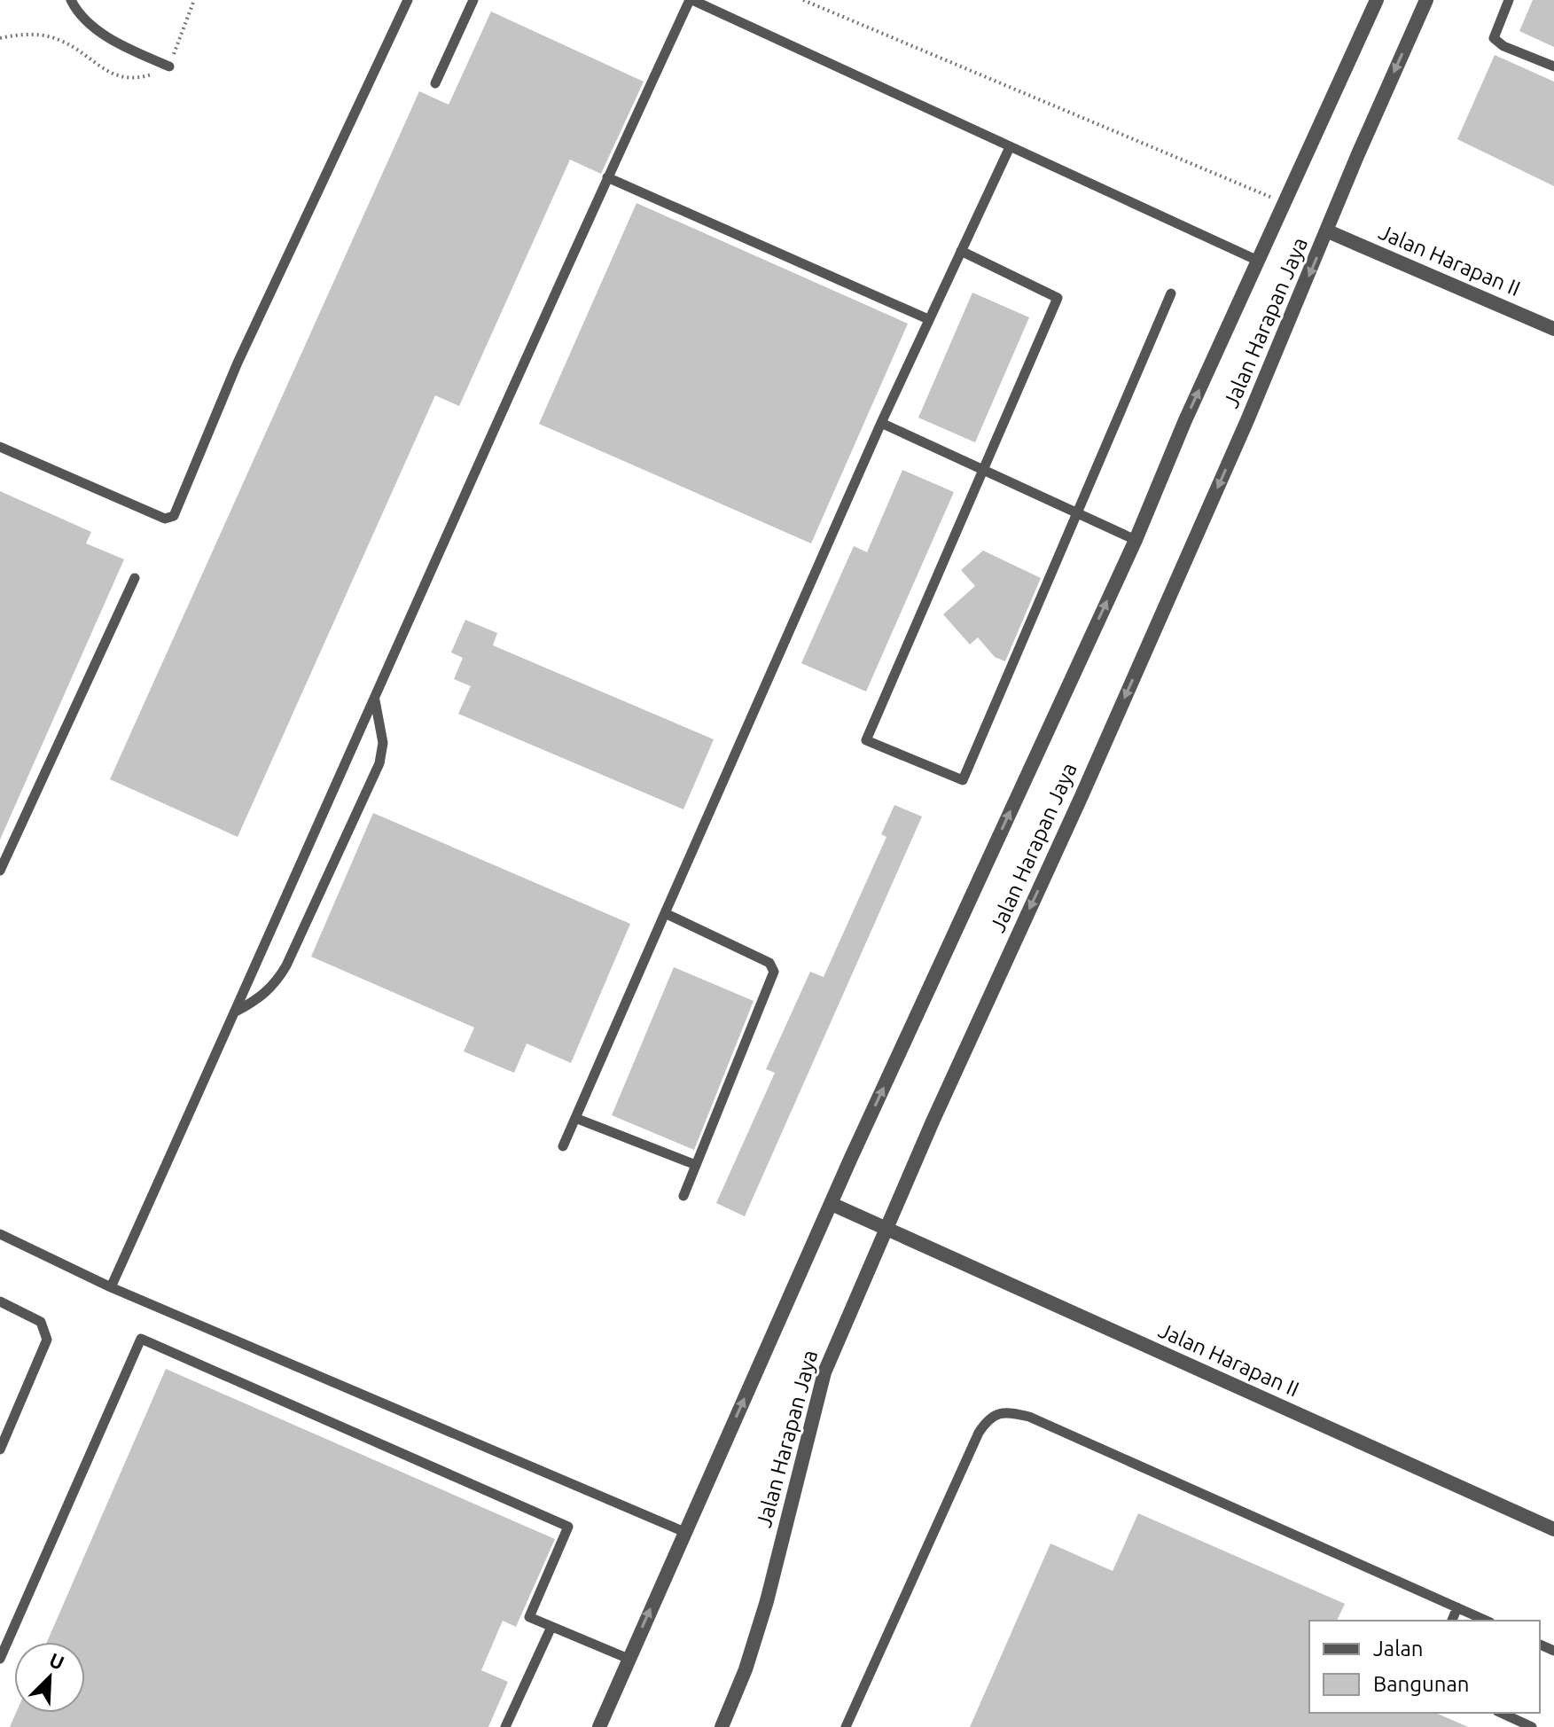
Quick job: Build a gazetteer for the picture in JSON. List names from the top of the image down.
{
  "streets": {
    "street": ["Jalan Harapan II", "Jalan Harapan Jaya"]
  },
  "crossings": [
    ["Jalan Harapan II", "Jalan Harapan Jaya"]
  ],
  "legend": ["Jalan", "Bangunan"],
  "north": "top right"
}
